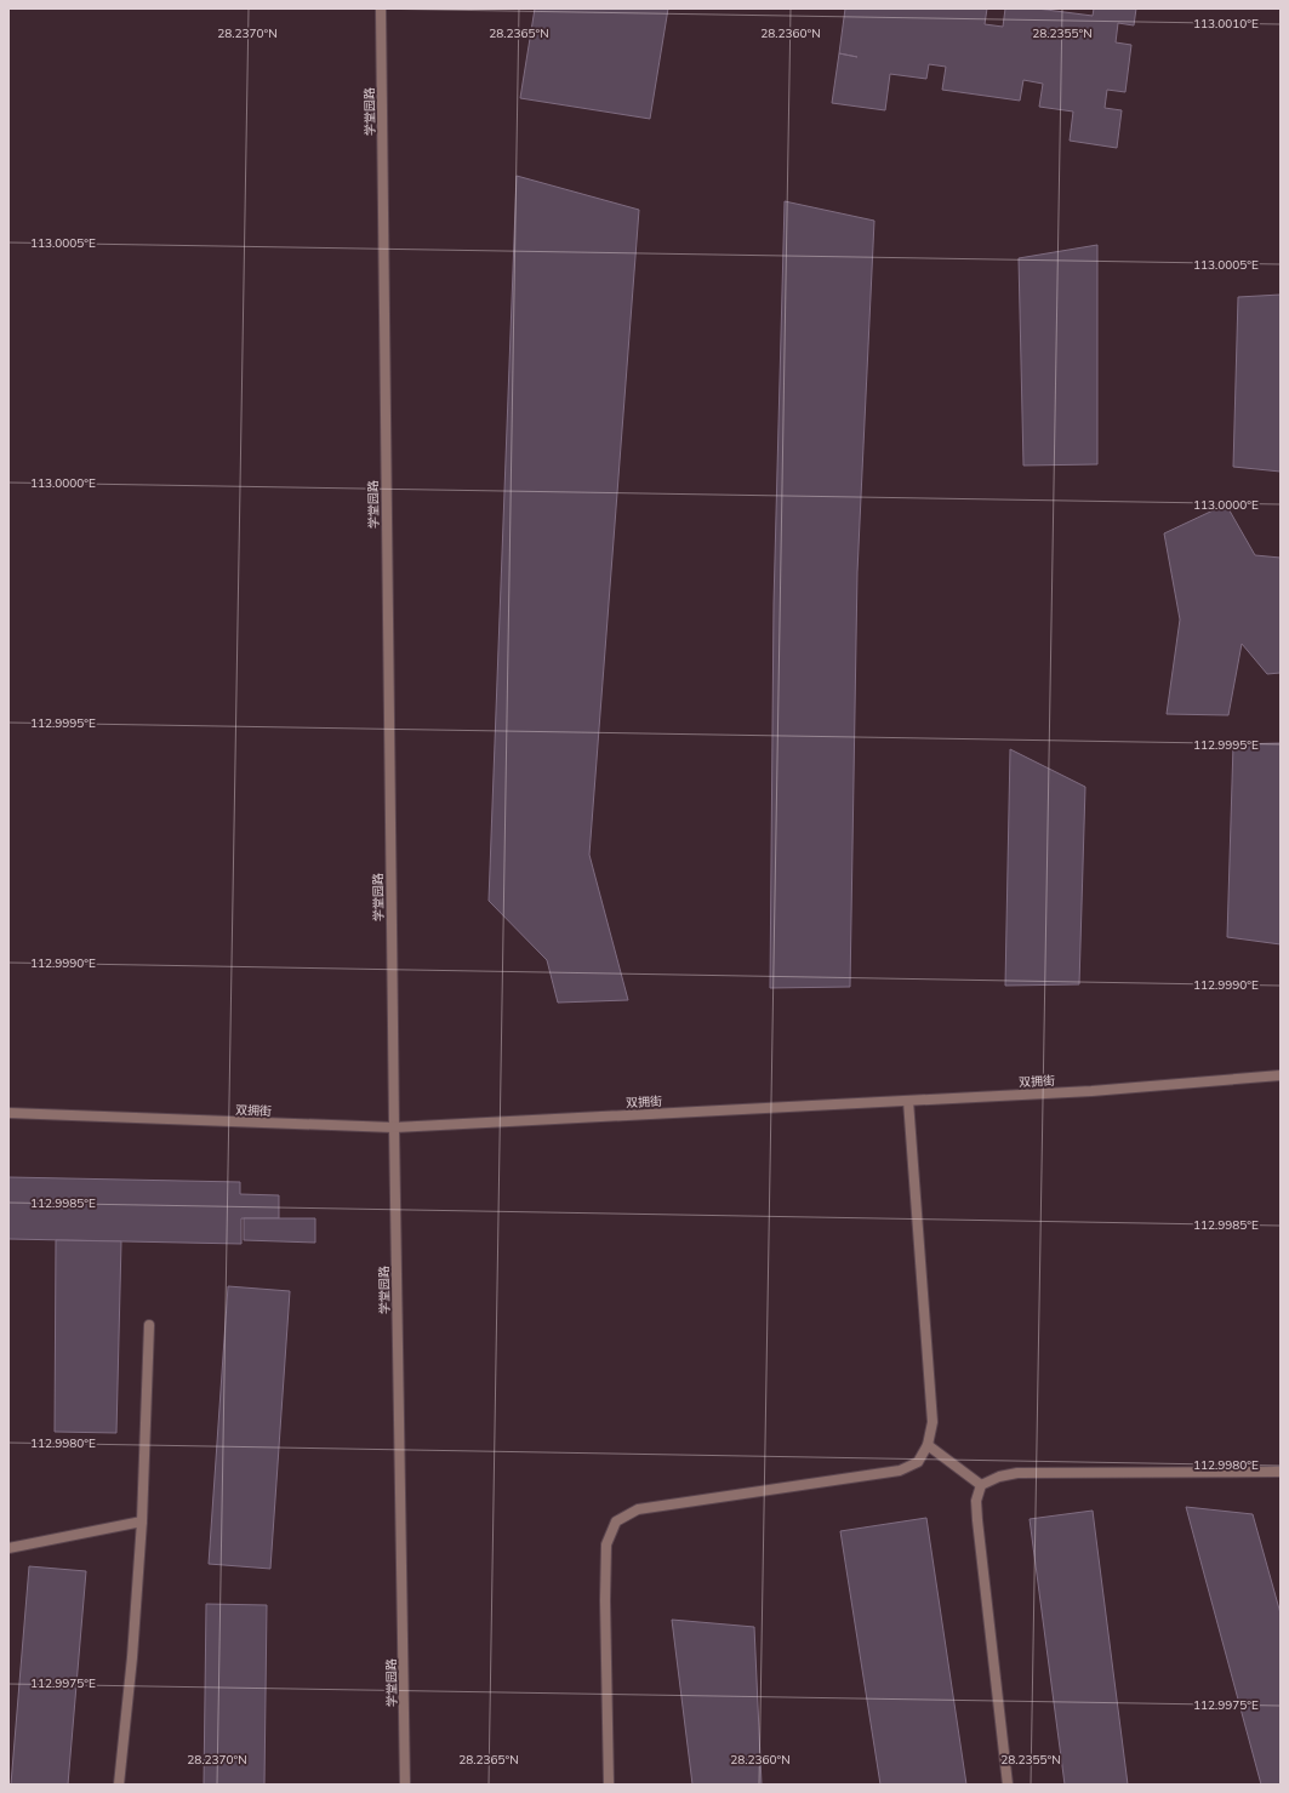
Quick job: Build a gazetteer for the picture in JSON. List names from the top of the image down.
{
  "streets": {
    "street": ["学堂园路", "双拥街"]
  },
  "crossings": [
    ["学堂园路", "双拥街"]
  ],
  "coordinates": [
    "113.0010°E",
    "28.2370°N",
    "28.2365°N",
    "28.2360°N",
    "28.2355°N",
    "113.0005°E",
    "113.0000°E",
    "112.9995°E",
    "112.9990°E",
    "112.9985°E",
    "112.9980°E",
    "112.9975°E"
  ]
}
